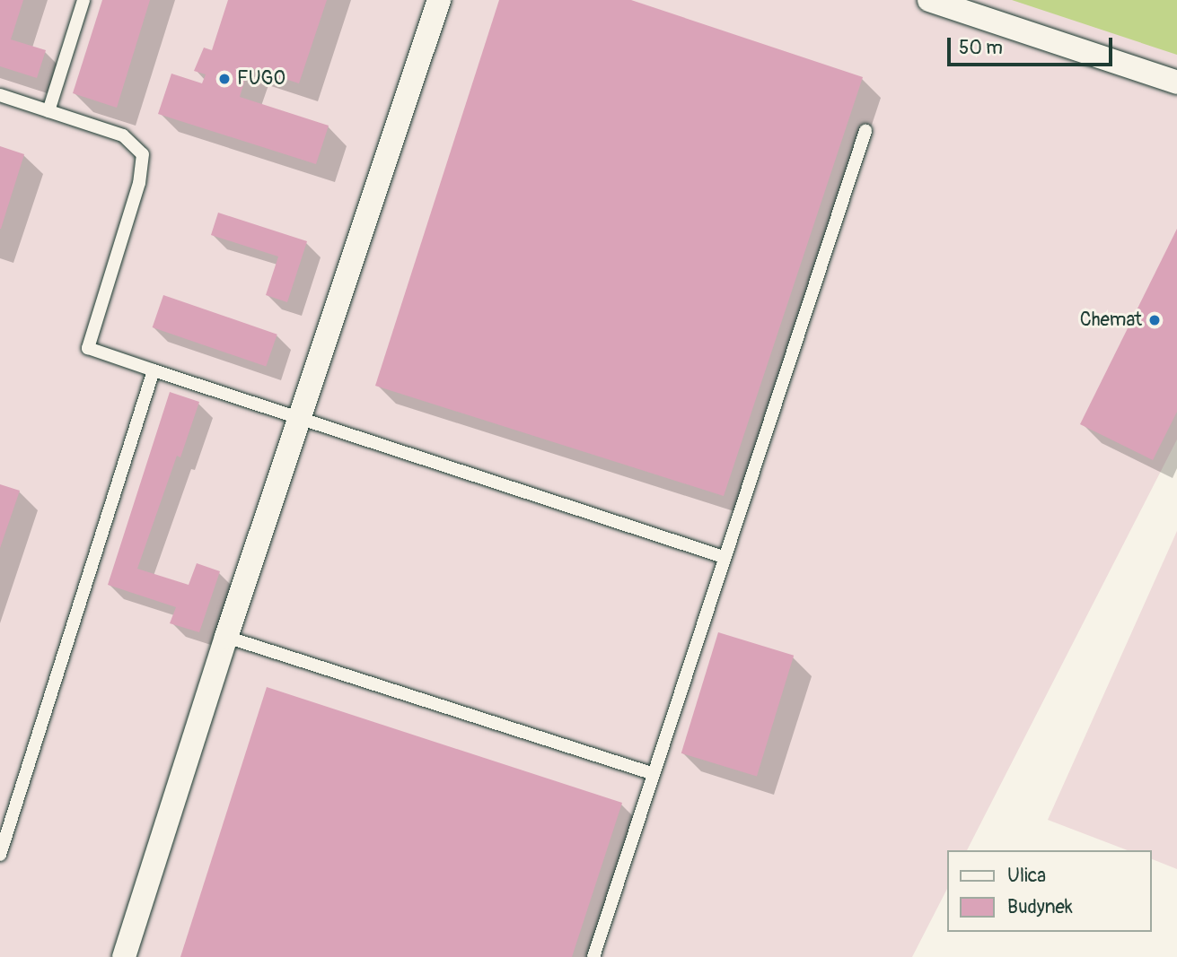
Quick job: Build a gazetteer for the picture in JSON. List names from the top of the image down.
{
  "places": ["FUGO", "Chemat"],
  "legend": ["Ulica", "Budynek"],
  "scale_bar": "50 m"
}
